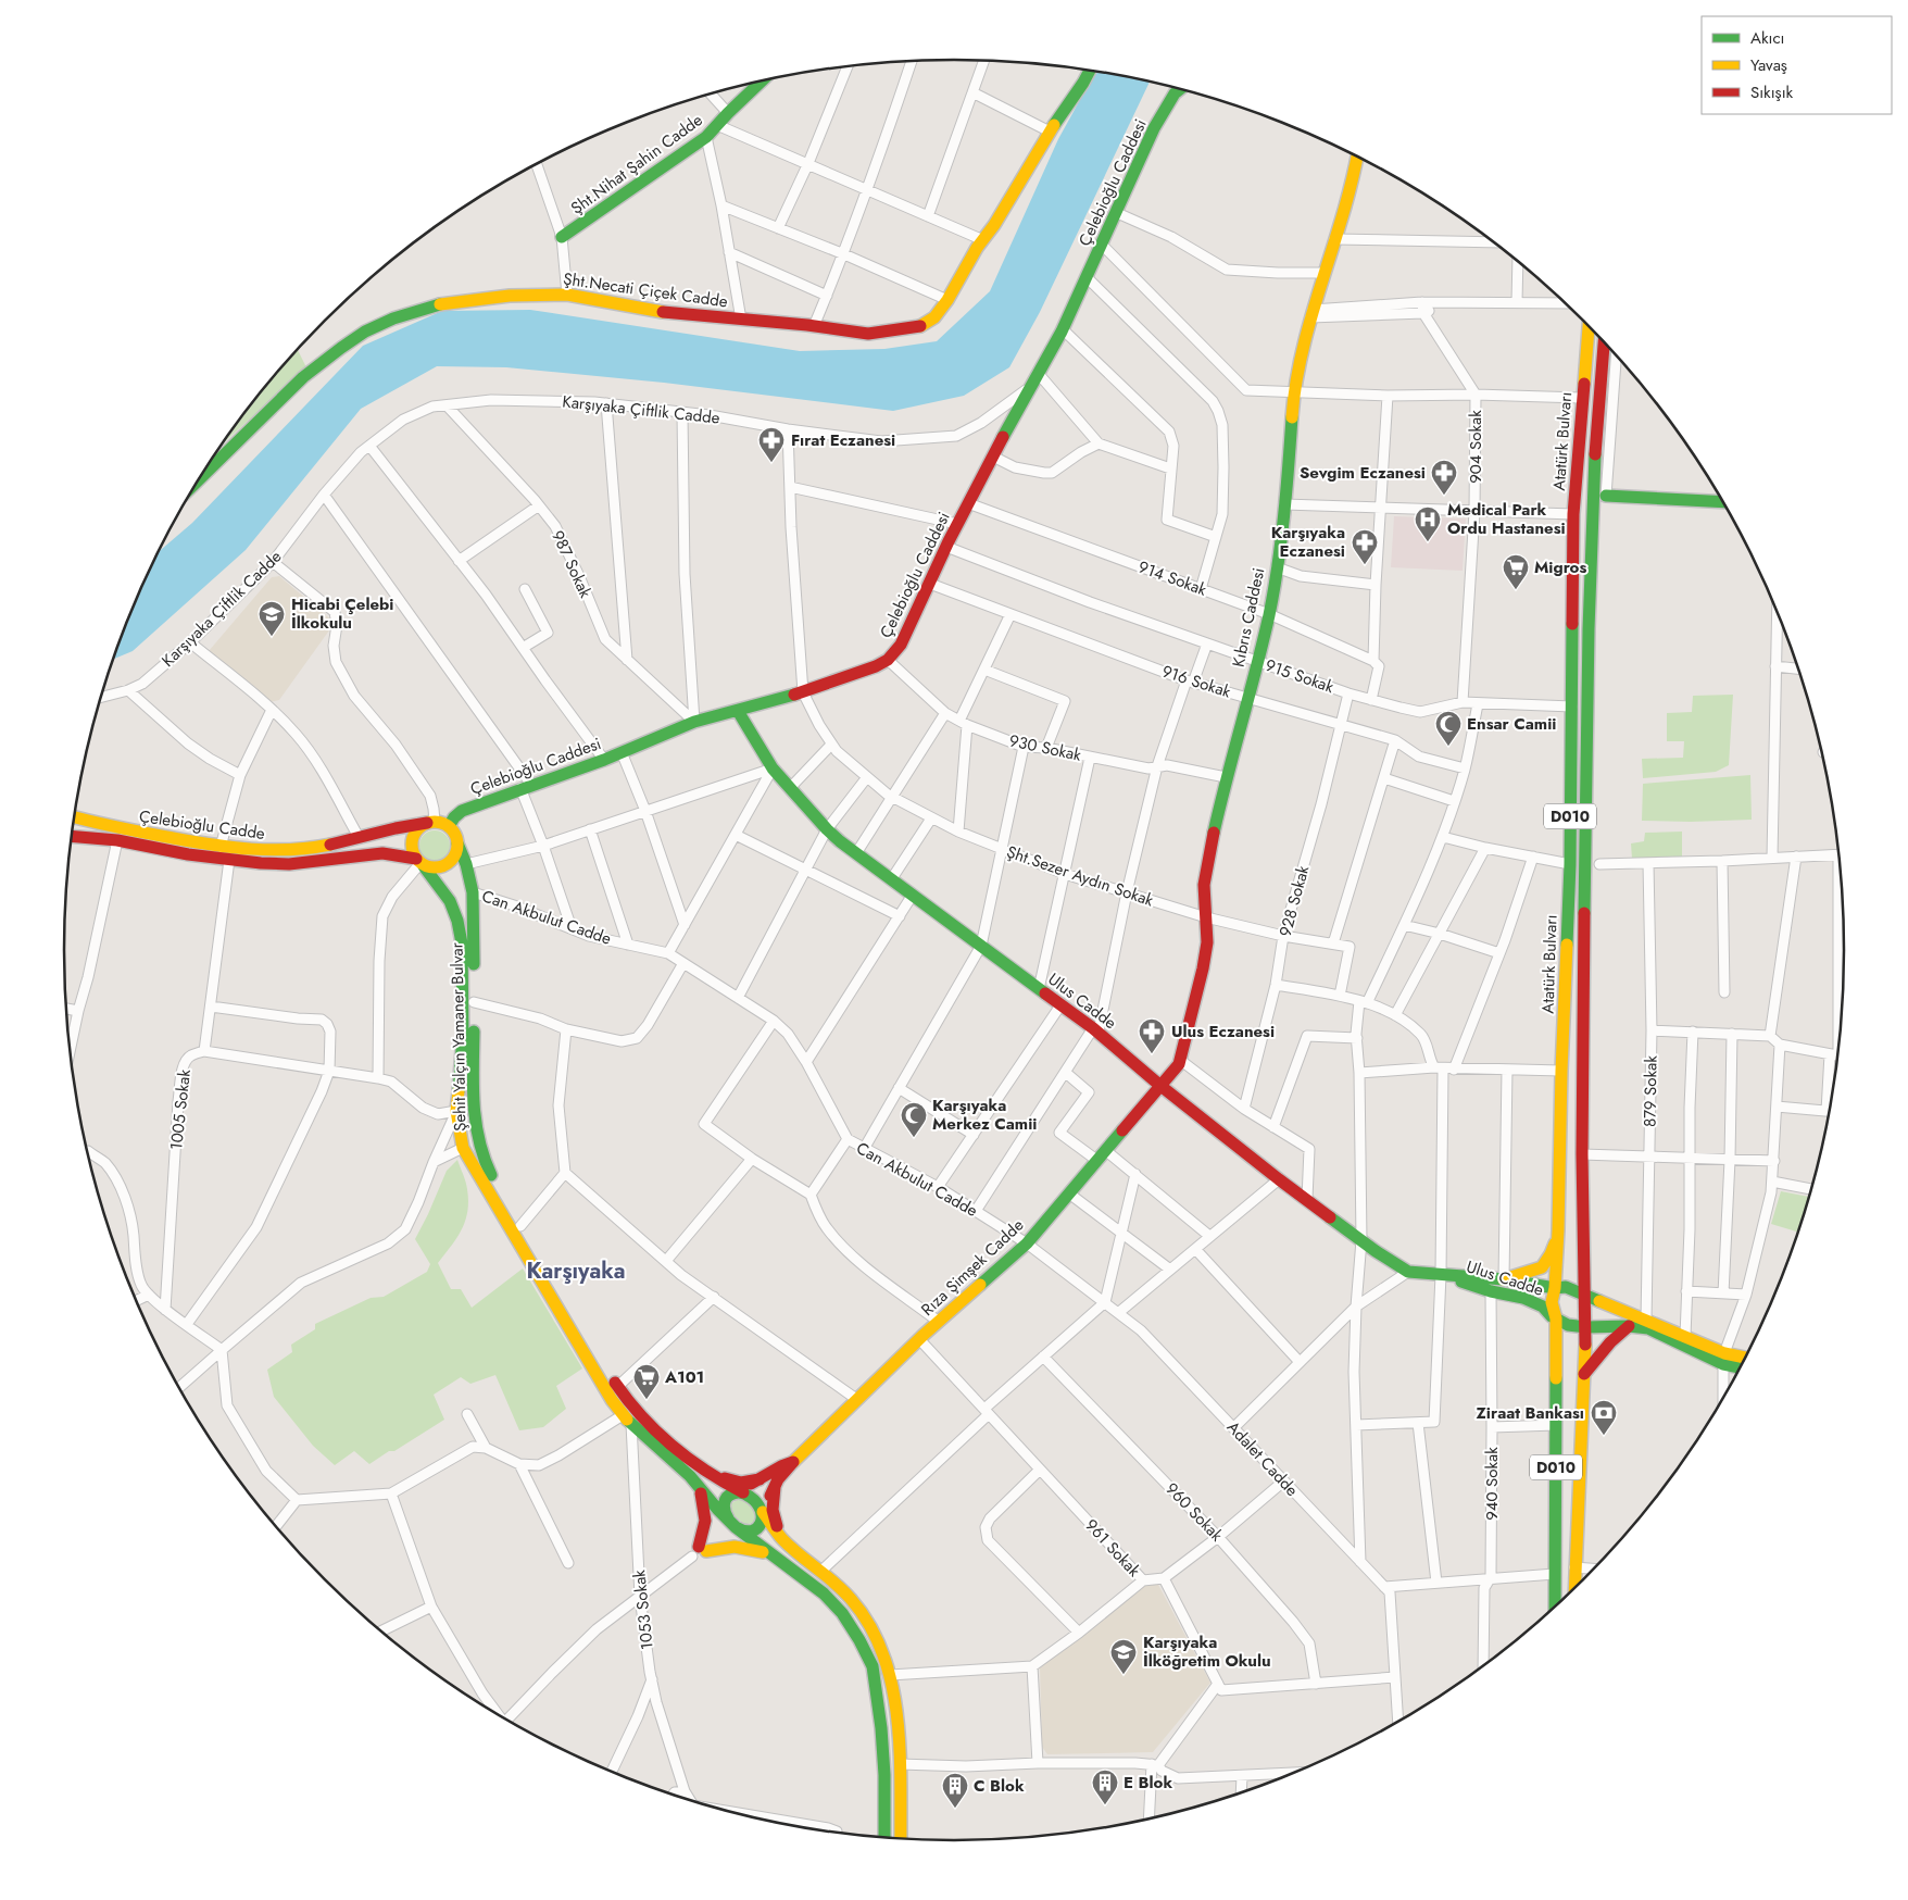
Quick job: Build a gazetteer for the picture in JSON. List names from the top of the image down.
{
  "streets": {
    "main road": [
      "Şht.Nihat Şahin Cadde",
      "Çelebioğlu Caddesi",
      "Şht.Necati Çiçek Cadde",
      "Atatürk Bulvarı",
      "Kıbrıs Caddesi",
      "D010",
      "Çelebioğlu Cadde",
      "Ulus Cadde",
      "Şehit Yalçın Yamaner Bulvar",
      "Rıza Şimşek Cadde"
    ],
    "street": [
      "Karşıyaka Çiftlik Cadde",
      "904 Sokak",
      "987 Sokak",
      "914 Sokak",
      "915 Sokak",
      "916 Sokak",
      "930 Sokak",
      "Şht.Sezer Aydın Sokak",
      "928 Sokak",
      "Can Akbulut Cadde",
      "879 Sokak",
      "1005 Sokak",
      "Adalet Cadde",
      "940 Sokak",
      "960 Sokak",
      "961 Sokak",
      "1053 Sokak"
    ]
  },
  "crossings": [
    ["Çelebioğlu Caddesi", "Karşıyaka Çiftlik Cadde"],
    ["Çelebioğlu Caddesi", "987 Sokak"],
    ["Çelebioğlu Caddesi", "914 Sokak"],
    ["Çelebioğlu Caddesi", "915 Sokak"],
    ["Çelebioğlu Caddesi", "916 Sokak"],
    ["Çelebioğlu Caddesi", "930 Sokak"],
    ["Çelebioğlu Caddesi", "Çelebioğlu Cadde"],
    ["Çelebioğlu Caddesi", "Şht.Sezer Aydın Sokak"],
    ["Çelebioğlu Caddesi", "Ulus Cadde"],
    ["Çelebioğlu Caddesi", "Şehit Yalçın Yamaner Bulvar"],
    ["Karşıyaka Çiftlik Cadde", "987 Sokak"],
    ["Atatürk Bulvarı", "915 Sokak"],
    ["Atatürk Bulvarı", "Ulus Cadde"],
    ["904 Sokak", "915 Sokak"],
    ["914 Sokak", "Kıbrıs Caddesi"],
    ["Kıbrıs Caddesi", "915 Sokak"],
    ["Kıbrıs Caddesi", "916 Sokak"],
    ["Kıbrıs Caddesi", "930 Sokak"],
    ["Kıbrıs Caddesi", "Şht.Sezer Aydın Sokak"],
    ["Kıbrıs Caddesi", "Ulus Cadde"],
    ["Kıbrıs Caddesi", "Rıza Şimşek Cadde"],
    ["915 Sokak", "928 Sokak"],
    ["916 Sokak", "928 Sokak"],
    ["Çelebioğlu Cadde", "Şehit Yalçın Yamaner Bulvar"],
    ["Çelebioğlu Cadde", "1005 Sokak"],
    ["Şht.Sezer Aydın Sokak", "928 Sokak"],
    ["Can Akbulut Cadde", "Şehit Yalçın Yamaner Bulvar"],
    ["Can Akbulut Cadde", "Rıza Şimşek Cadde"],
    ["Can Akbulut Cadde", "Adalet Cadde"],
    ["Ulus Cadde", "879 Sokak"],
    ["Ulus Cadde", "Rıza Şimşek Cadde"],
    ["Ulus Cadde", "940 Sokak"],
    ["Şehit Yalçın Yamaner Bulvar", "Rıza Şimşek Cadde"],
    ["Şehit Yalçın Yamaner Bulvar", "1053 Sokak"],
    ["Rıza Şimşek Cadde", "Adalet Cadde"],
    ["Rıza Şimşek Cadde", "961 Sokak"]
  ],
  "districts": ["Karşıyaka"],
  "places": {
    "pharmacy": [
      "Fırat Eczanesi",
      "Sevgim Eczanesi",
      "Karşıyaka Eczanesi",
      "Ulus Eczanesi"
    ],
    "hospital": ["Medical Park Ordu Hastanesi"],
    "supermarket": ["Migros", "A101"],
    "school or university": ["Hicabi Çelebi İlkokulu", "Karşıyaka İlköğretim Okulu"],
    "mosque": ["Ensar Camii", "Karşıyaka Merkez Camii"],
    "bank": ["Ziraat Bankası"],
    "building": ["E Blok", "C Blok"]
  },
  "legend": ["Akıcı", "Yavaş", "Sıkışık"]
}
